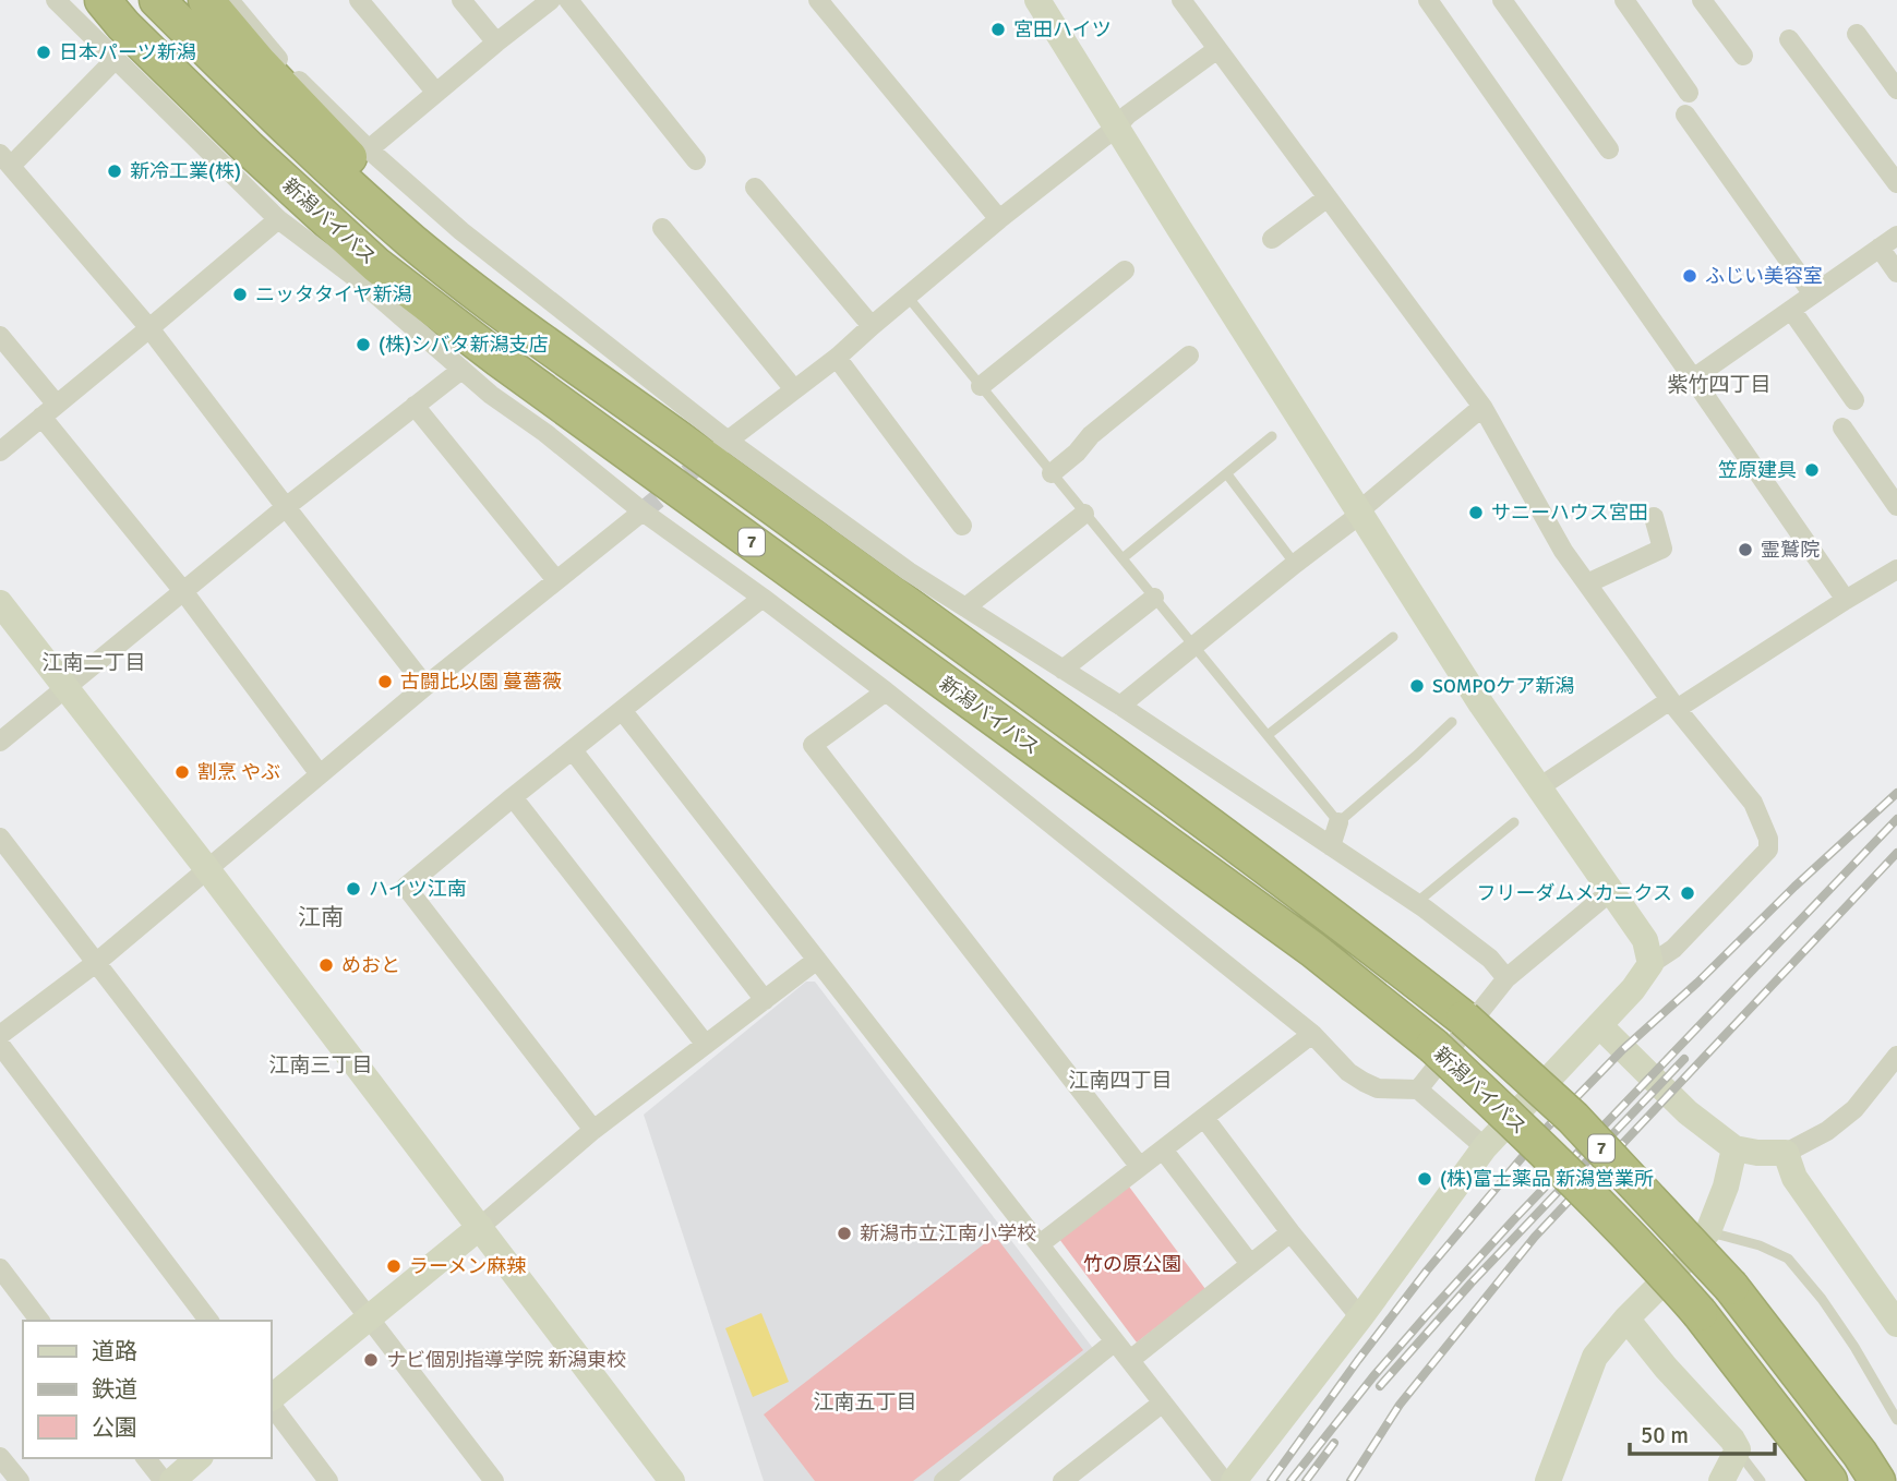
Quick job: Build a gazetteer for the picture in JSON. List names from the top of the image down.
{
  "streets": {
    "highway": ["新潟バイパス", "7"]
  },
  "crossings": [
    ["新潟バイパス", "7"]
  ],
  "districts": [
    "紫竹四丁目",
    "江南二丁目",
    "江南",
    "江南三丁目",
    "江南四丁目",
    "江南五丁目"
  ],
  "parks": ["竹の原公園"],
  "places": [
    "宮田ハイツ",
    "日本パーツ新潟",
    "新冷工業(株)",
    "ふじい美容室",
    "ニッタタイヤ新潟",
    "(株)シバタ新潟支店",
    "笠原建具",
    "サニーハウス宮田",
    "霊鷲院",
    "古闘比以園 蔓薔薇",
    "SOMPOケア新潟",
    "割烹 やぶ",
    "ハイツ江南",
    "フリーダムメカニクス",
    "めおと",
    "(株)富士薬品 新潟営業所",
    "新潟市立江南小学校",
    "ラーメン麻辣",
    "ナビ個別指導学院 新潟東校"
  ],
  "legend": ["道路", "鉄道", "公園"],
  "scale_bar": "50 m"
}
